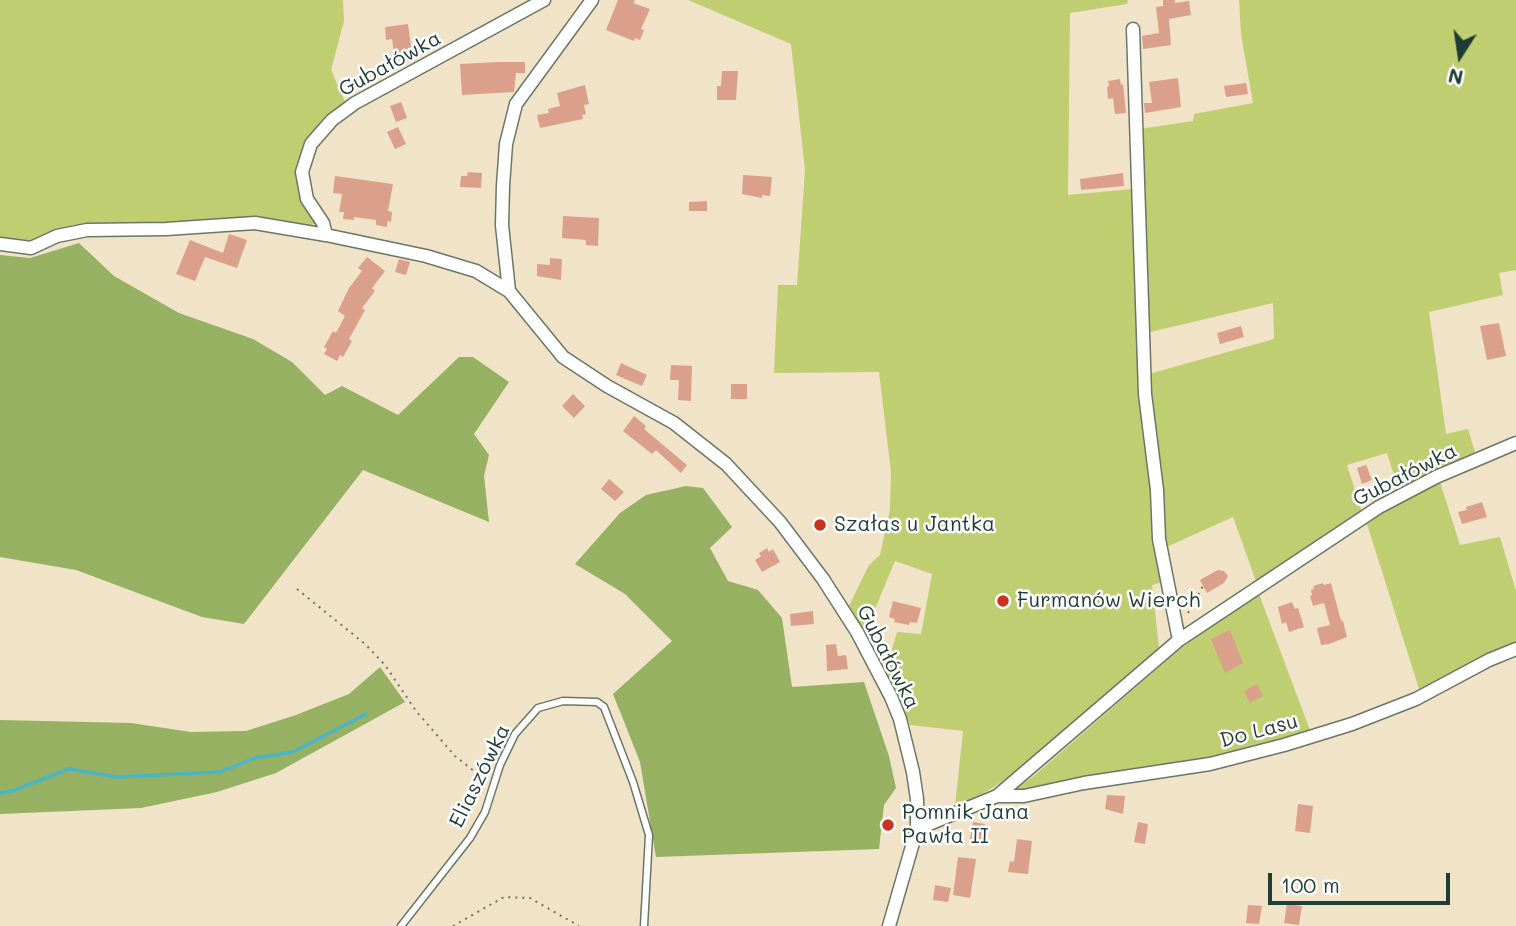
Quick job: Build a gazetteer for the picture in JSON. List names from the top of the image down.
{
  "streets": {
    "street": ["Gubałówka", "Do Lasu"],
    "lane": ["Eliaszówka"]
  },
  "crossings": [
    ["Gubałówka", "Do Lasu"]
  ],
  "places": ["Szałas u Jantka", "Furmanów Wierch", "Pomnik Jana Pawła II"],
  "scale_bar": "100 m",
  "north": "bottom"
}
